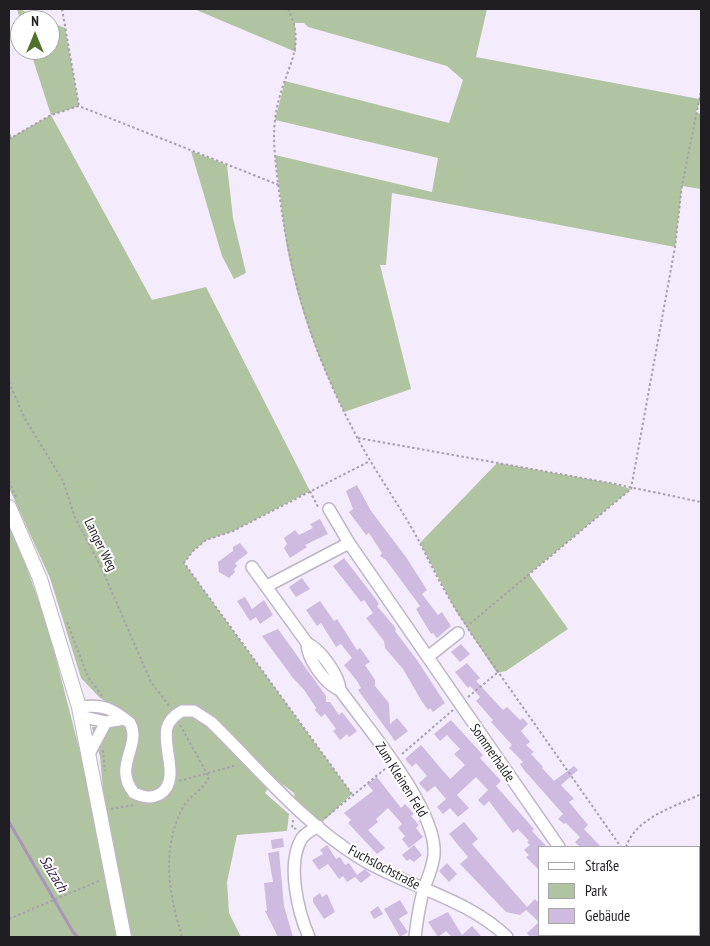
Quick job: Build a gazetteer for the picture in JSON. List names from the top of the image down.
{
  "streets": {
    "street": ["Sommerhalde", "Zum Kleinen Feld", "Fuchslochstraße"],
    "path": ["Langer Weg"]
  },
  "crossings": [
    ["Langer Weg", "Fuchslochstraße"],
    ["Zum Kleinen Feld", "Fuchslochstraße"]
  ],
  "water": ["Salzach"],
  "legend": ["Straße", "Park", "Gebäude"],
  "north": "top"
}
